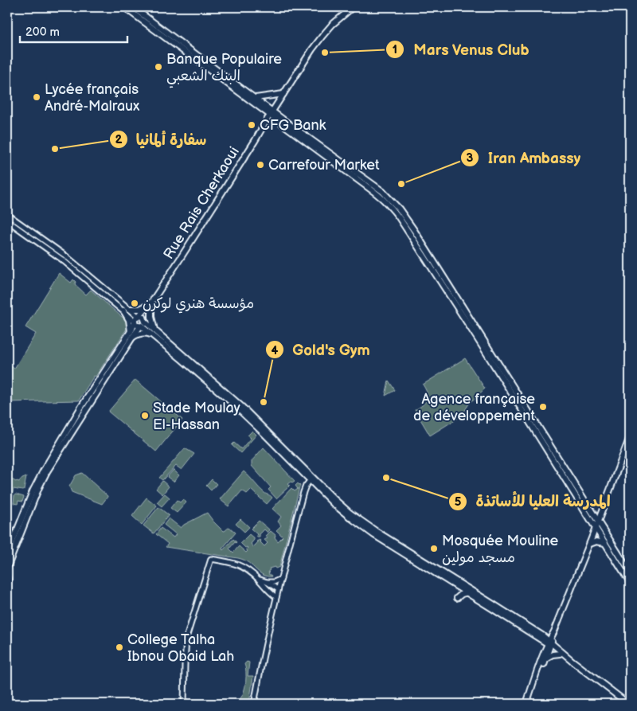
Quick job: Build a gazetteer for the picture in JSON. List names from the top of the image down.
{
  "streets": {
    "main road": ["Rue Rais Cherkaoui"]
  },
  "places": [
    "Mars Venus Club",
    "Banque Populaire البنك الشعبي",
    "Lycée français André-Malraux",
    "CFG Bank",
    "سفارة ألمانيا",
    "Carrefour Market",
    "Iran Ambassy",
    "مؤسسة هنري لوكرن",
    "Gold's Gym",
    "Agence française de développement",
    "Stade Moulay El-Hassan",
    "المدرسة العليا للأساتذة",
    "Mosquée Mouline مسجد مولين",
    "College Talha Ibnou Obaid Lah"
  ],
  "scale_bar": "200 m"
}
